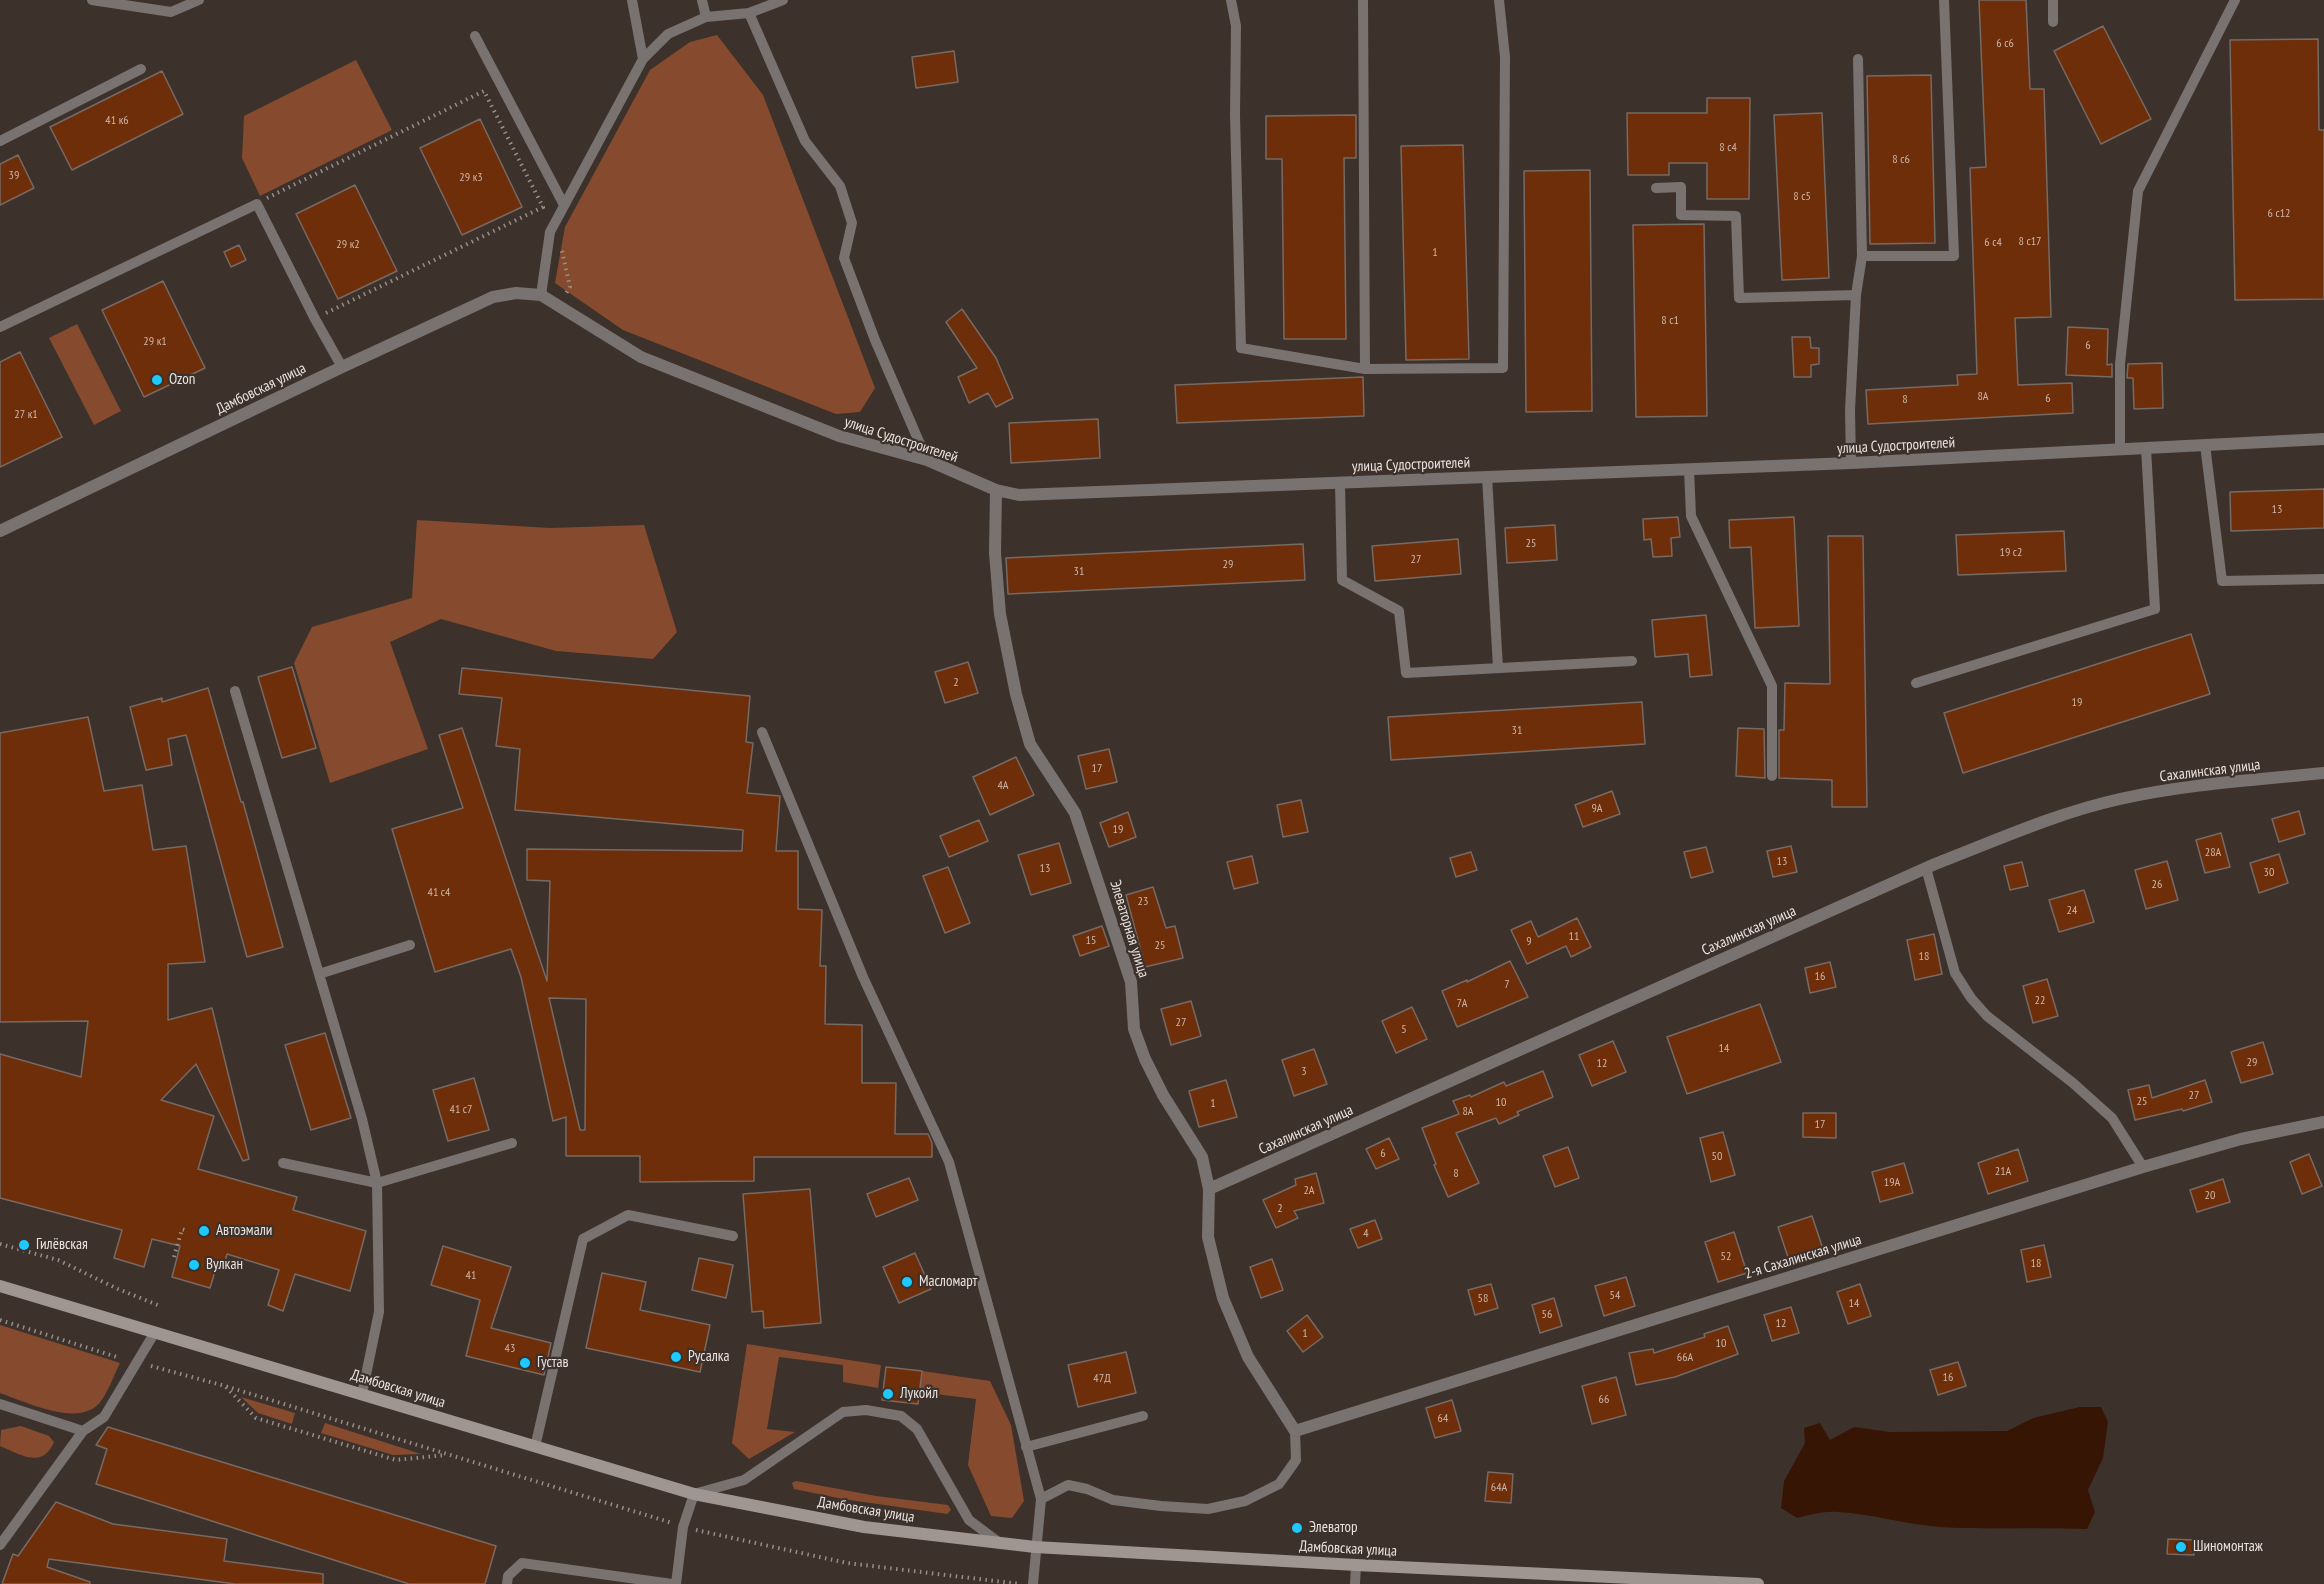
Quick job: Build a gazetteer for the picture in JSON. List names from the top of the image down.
{
  "streets": {
    "main road": ["Дамбовская улица"],
    "street": [
      "улица Судостроителей",
      "Сахалинская улица",
      "Элеваторная улица",
      "2-я Сахалинская улица"
    ]
  },
  "crossings": [
    ["Дамбовская улица", "улица Судостроителей"],
    ["улица Судостроителей", "Элеваторная улица"],
    ["Сахалинская улица", "Элеваторная улица"],
    ["Элеваторная улица", "2-я Сахалинская улица"]
  ],
  "places": [
    "Ozon",
    "Автоэмали",
    "Гилёвская",
    "Вулкан",
    "Масломарт",
    "Русалка",
    "Густав",
    "Лукойл",
    "Элеватор",
    "Шиномонтаж"
  ],
  "house_numbers": [
    "6 с6",
    "41 к6",
    "8 с4",
    "8 с6",
    "39",
    "29 к3",
    "8 с5",
    "6 с12",
    "8 с17",
    "6 с4",
    "29 к2",
    "1",
    "8 с1",
    "29 к1",
    "6",
    "8А",
    "6",
    "8",
    "27 к1",
    "13",
    "25",
    "19 с2",
    "27",
    "29",
    "31",
    "2",
    "19",
    "31",
    "17",
    "4А",
    "9А",
    "19",
    "28А",
    "13",
    "13",
    "30",
    "26",
    "41 с4",
    "23",
    "24",
    "11",
    "15",
    "9",
    "25",
    "18",
    "16",
    "7",
    "22",
    "7А",
    "27",
    "5",
    "14",
    "29",
    "12",
    "3",
    "27",
    "25",
    "10",
    "1",
    "41 с7",
    "8А",
    "17",
    "6",
    "50",
    "21А",
    "8",
    "19А",
    "2А",
    "20",
    "2",
    "4",
    "52",
    "18",
    "41",
    "54",
    "58",
    "14",
    "56",
    "12",
    "1",
    "10",
    "43",
    "66А",
    "16",
    "47Д",
    "66",
    "64",
    "64А"
  ]
}
